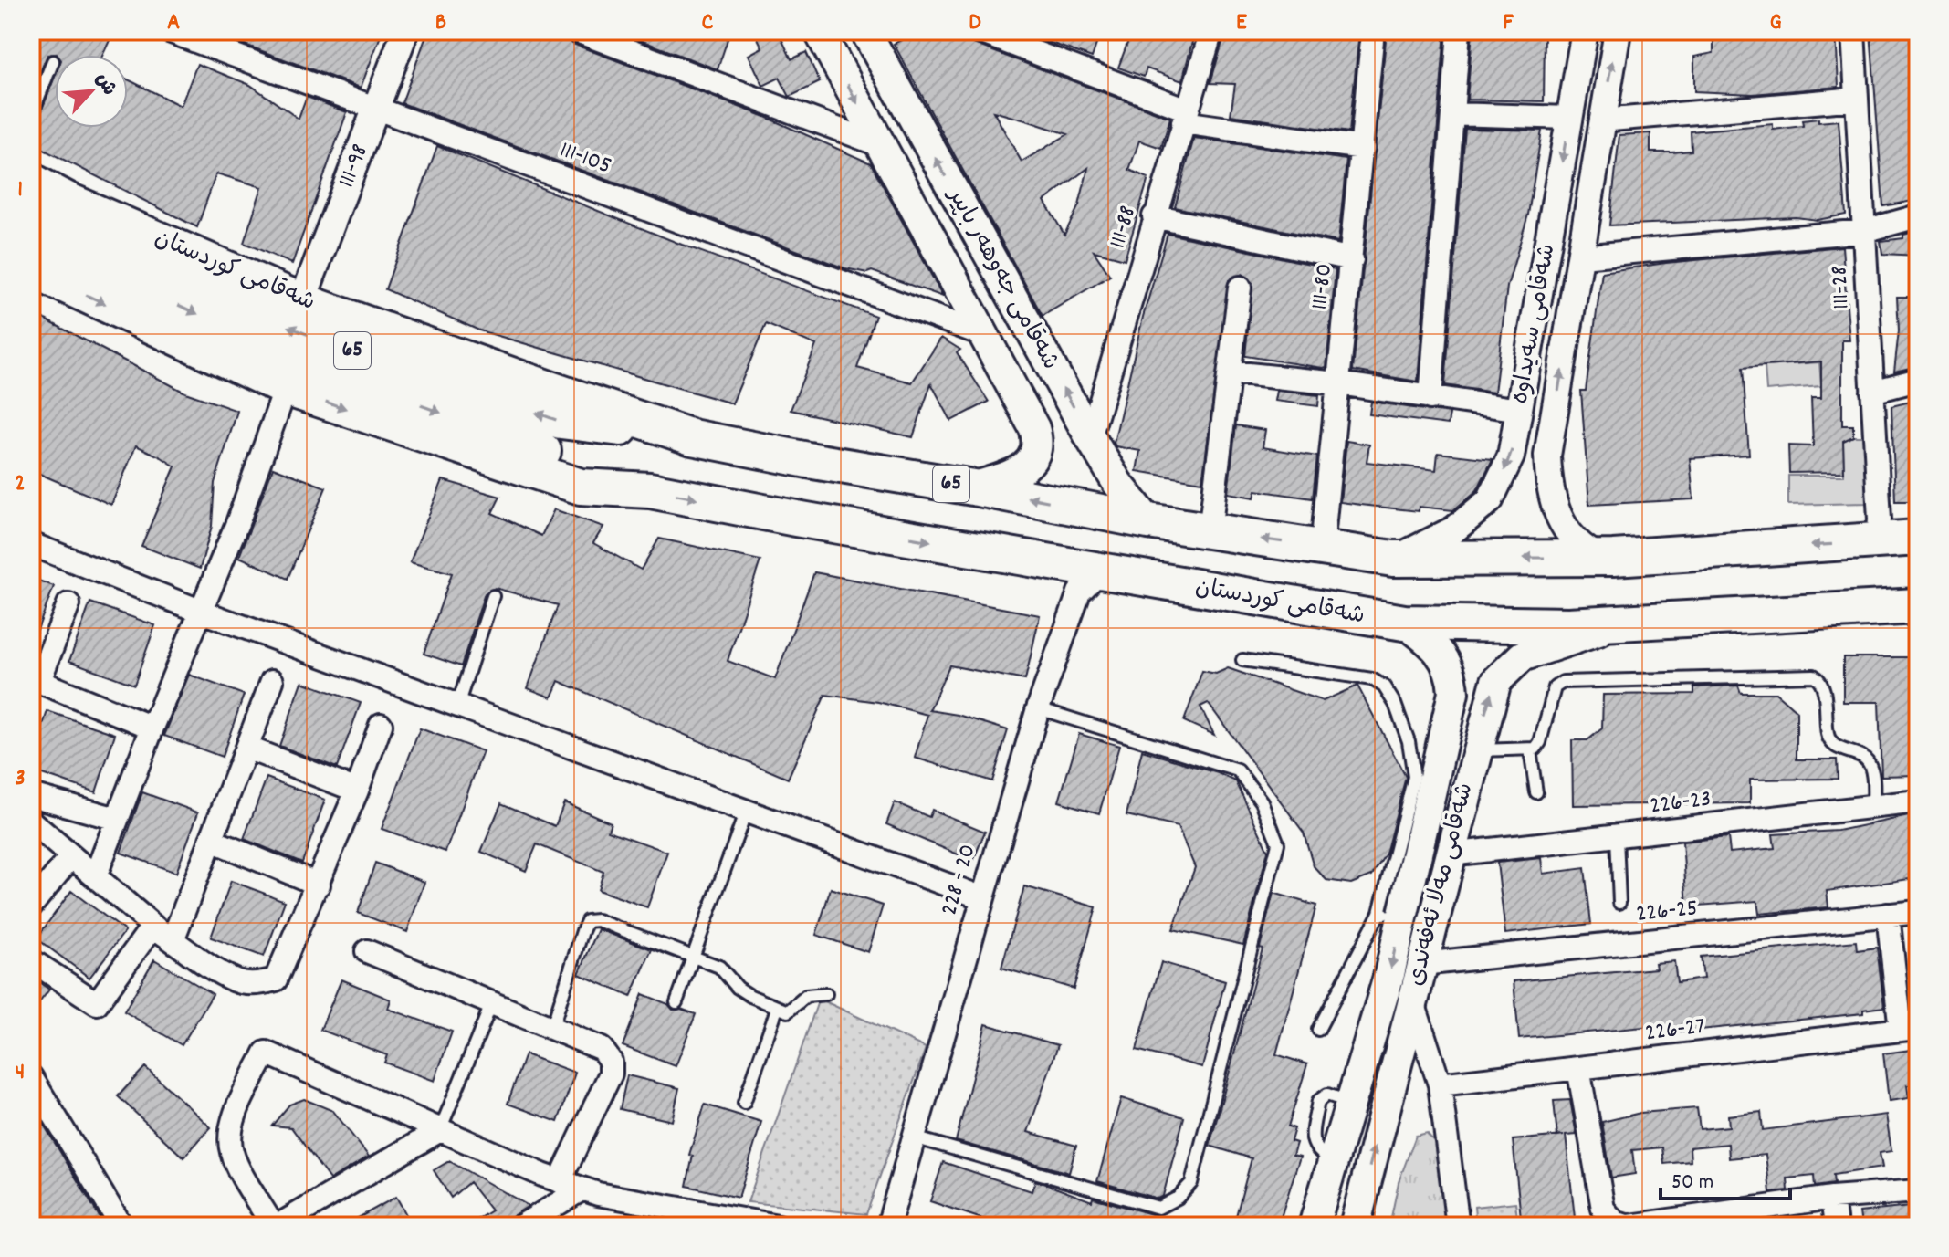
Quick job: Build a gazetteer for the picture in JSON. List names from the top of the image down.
{
  "streets": {
    "highway": ["شەقامی کوردستان", "65"],
    "main road": ["شەقامی جەوهەر باپیر", "شەقامی مەلا ئەفەندی"],
    "street": [
      "111-105",
      "111-98",
      "111-88",
      "111-80",
      "111-28",
      "شەقامی سەیداوە",
      "226-23",
      "228 - 20",
      "226-25",
      "226-27"
    ]
  },
  "crossings": [
    ["111-105", "111-98"],
    ["111-105", "شەقامی جەوهەر باپیر"],
    ["111-98", "شەقامی کوردستان"],
    ["111-88", "شەقامی جەوهەر باپیر"],
    ["شەقامی کوردستان", "شەقامی جەوهەر باپیر"],
    ["شەقامی کوردستان", "111-80"],
    ["شەقامی کوردستان", "111-28"],
    ["شەقامی کوردستان", "شەقامی سەیداوە"],
    ["شەقامی کوردستان", "228 - 20"],
    ["شەقامی کوردستان", "شەقامی مەلا ئەفەندی"],
    ["226-23", "شەقامی مەلا ئەفەندی"],
    ["شەقامی مەلا ئەفەندی", "226-25"]
  ],
  "scale_bar": "50 m",
  "north": "top right",
  "grid": {
    "columns": [
      "A",
      "B",
      "C",
      "D",
      "E",
      "F",
      "G"
    ],
    "rows": [
      "1",
      "2",
      "3",
      "4"
    ]
  }
}
